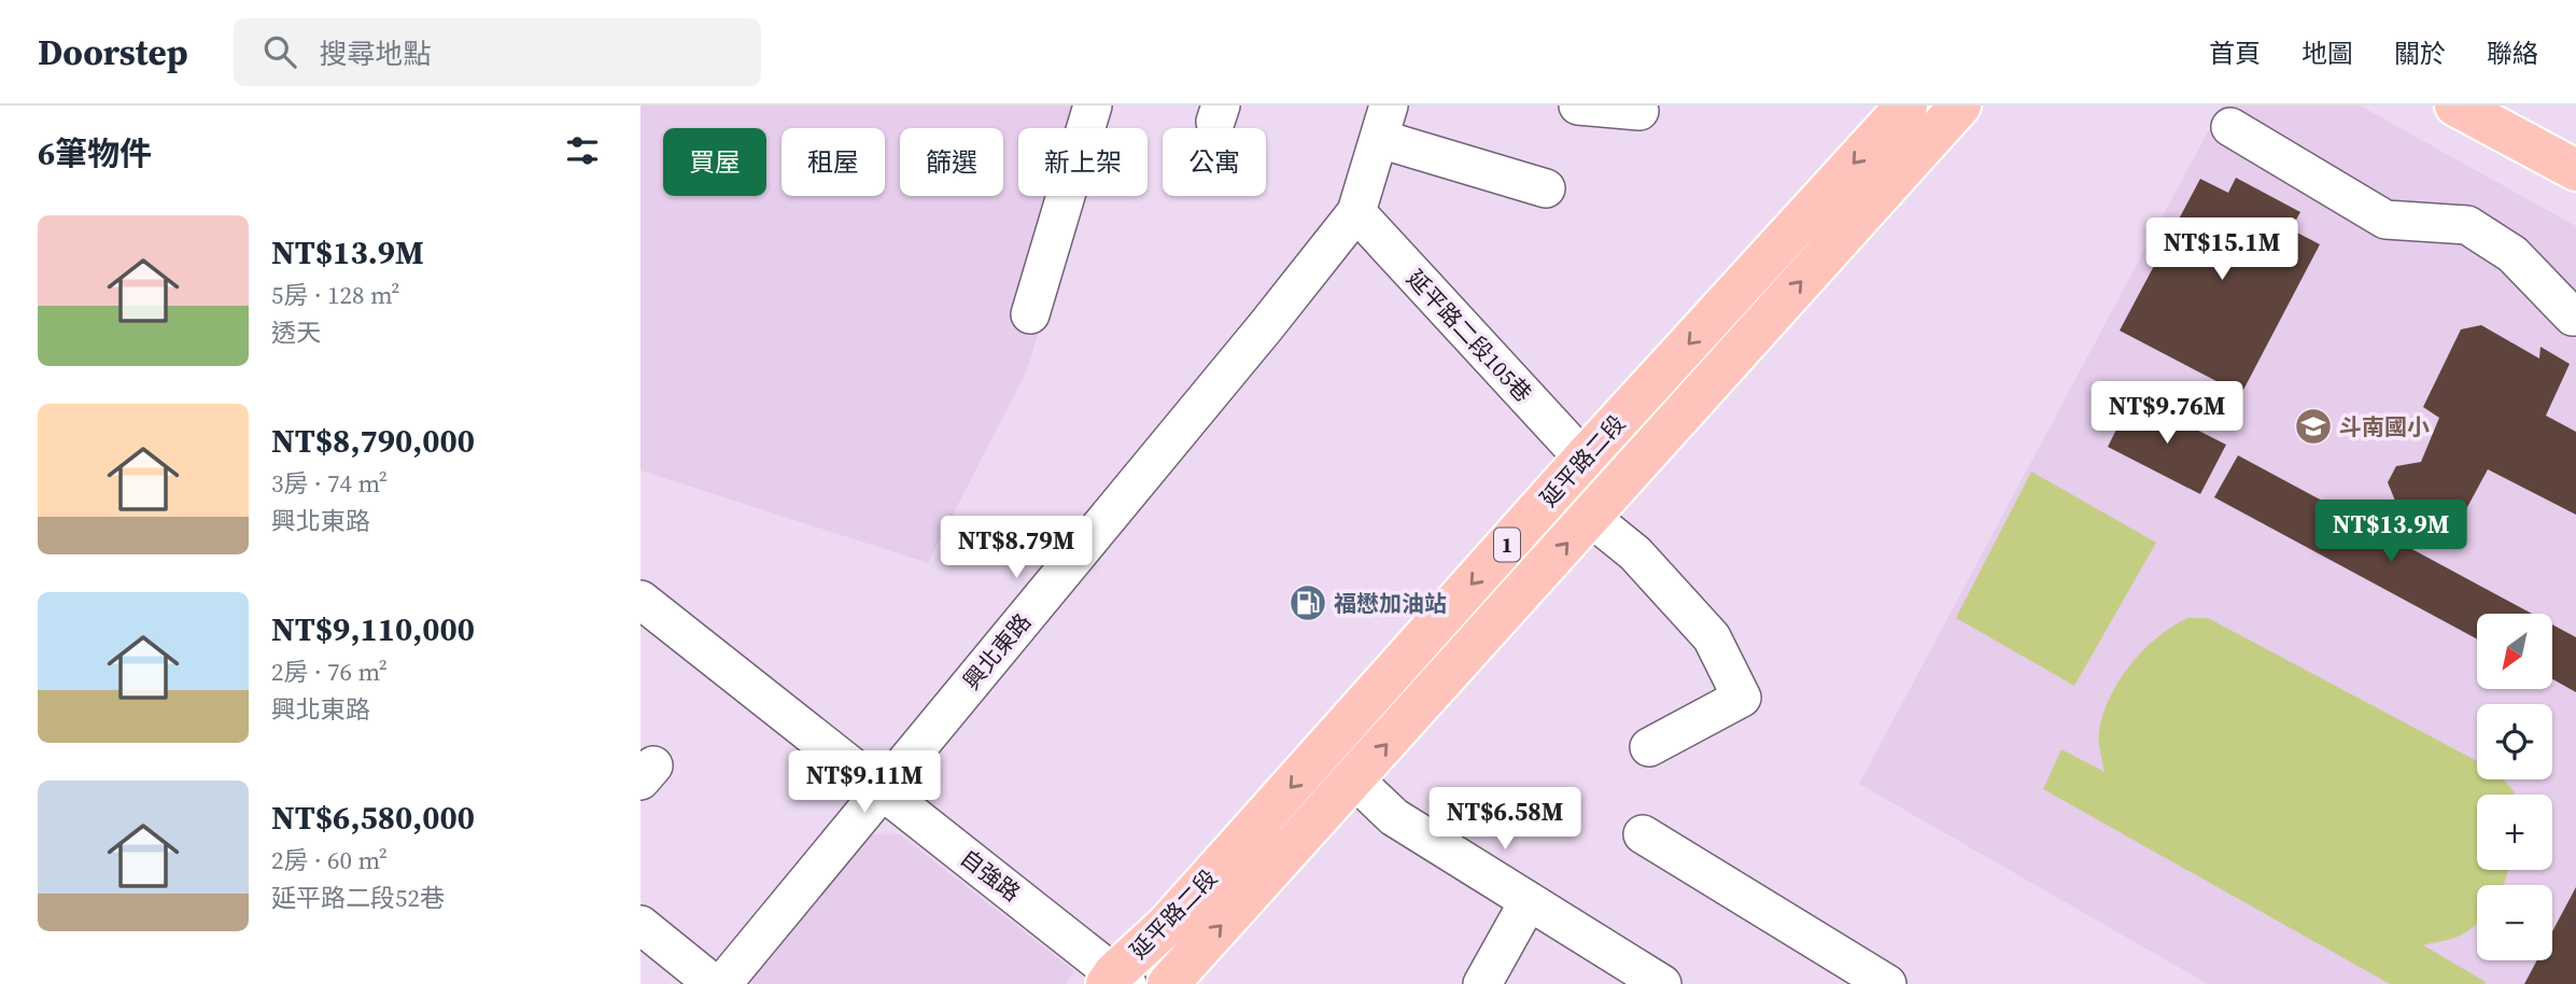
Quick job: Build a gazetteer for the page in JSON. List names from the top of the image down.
{
  "streets": {
    "main road": ["延平路二段", "1"],
    "street": ["延平路二段105巷", "興北東路", "自強路"]
  },
  "crossings": [
    ["延平路二段105巷", "延平路二段"],
    ["延平路二段105巷", "興北東路"],
    ["延平路二段", "自強路"],
    ["興北東路", "自強路"]
  ],
  "places": {
    "school or university": ["斗南國小"],
    "fuel station": ["福懋加油站"]
  },
  "north": "bottom left",
  "page": {
    "header": "Doorstep",
    "search": "搜尋地點",
    "nav": [
      "首頁",
      "地圖",
      "關於",
      "聯絡"
    ],
    "heading": "6筆物件",
    "chip": [
      "買屋",
      "租屋",
      "篩選",
      "新上架",
      "公寓"
    ],
    "list": [
      {
        "name": "NT$13.9M",
        "note": "5房 · 128 m² · 透天"
      },
      {
        "name": "NT$8,790,000",
        "note": "3房 · 74 m² · 興北東路"
      },
      {
        "name": "NT$9,110,000",
        "note": "2房 · 76 m² · 興北東路"
      },
      {
        "name": "NT$6,580,000",
        "note": "2房 · 60 m² · 延平路二段52巷"
      }
    ],
    "price": [
      "NT$15.1M",
      "NT$9.76M",
      "NT$13.9M",
      "NT$8.79M",
      "NT$9.11M",
      "NT$6.58M"
    ],
    "map_buttons": ["+", "−"]
  }
}
